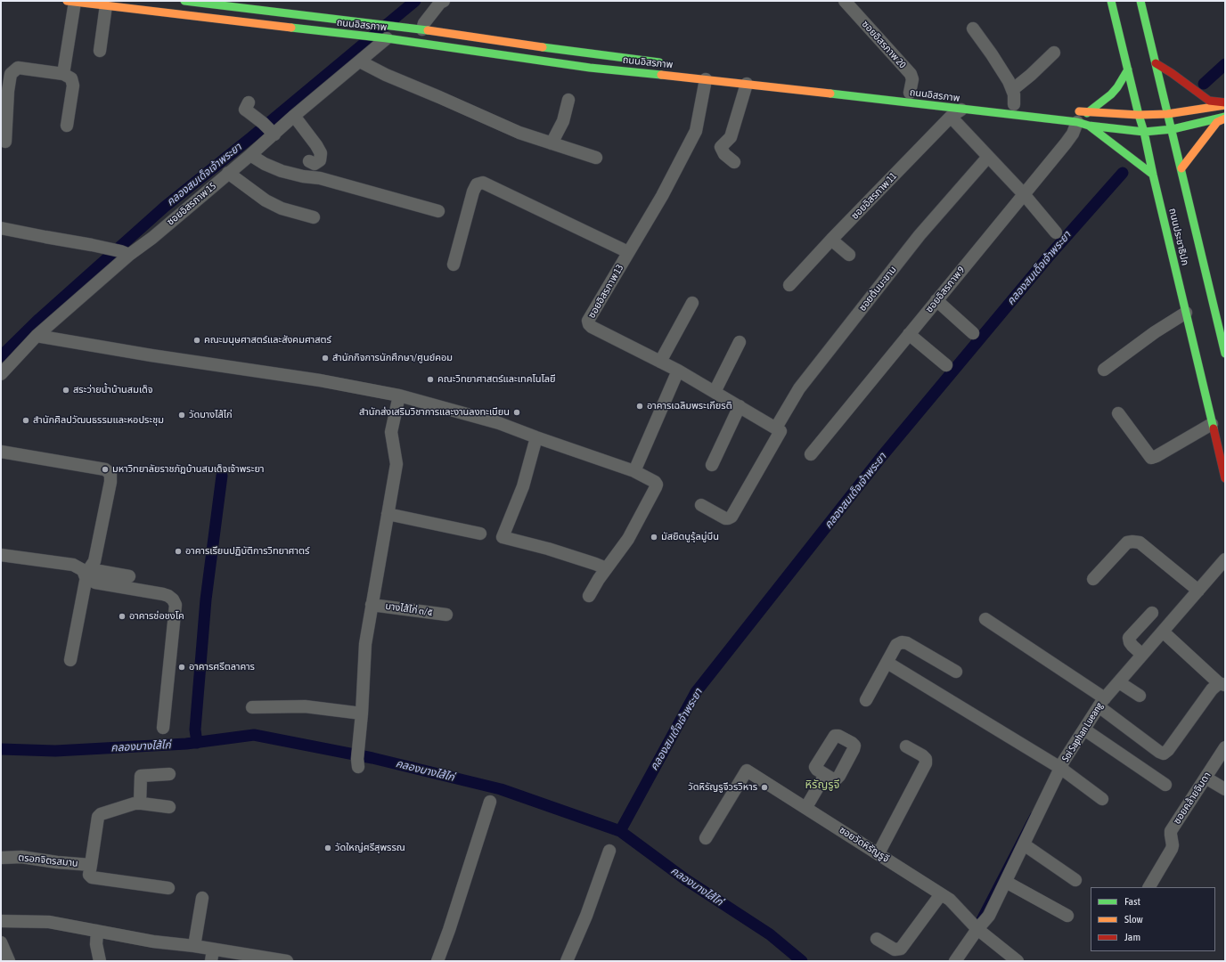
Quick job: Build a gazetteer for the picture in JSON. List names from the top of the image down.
{
  "streets": {
    "main road": ["ถนนอิสรภาพ", "ถนนประชาธิปก"],
    "street": [
      "ซอยอิสรภาพ 20",
      "ซอยอิสรภาพ 11",
      "ซอยอิสรภาพ 15",
      "ซอยต้นมะขาม",
      "ซอยอิสรภาพ 9",
      "ซอยอิสรภาพ 13",
      "บางไส้ไก่ ๓/๕",
      "Soi Saphan Lueang",
      "ซอยคล้ายจินดา",
      "ซอยวัดหิรัญรูจี",
      "ตรอกจิตรสมาน"
    ]
  },
  "crossings": [
    ["ถนนอิสรภาพ", "ซอยอิสรภาพ 11"],
    ["ถนนอิสรภาพ", "ซอยอิสรภาพ 15"],
    ["ถนนอิสรภาพ", "ถนนประชาธิปก"],
    ["ถนนอิสรภาพ", "ซอยอิสรภาพ 9"],
    ["ถนนอิสรภาพ", "ซอยอิสรภาพ 13"],
    ["ซอยต้นมะขาม", "ซอยอิสรภาพ 13"],
    ["Soi Saphan Lueang", "ซอยวัดหิรัญรูจี"]
  ],
  "districts": ["หิรัญรูจี"],
  "water": ["คลองสมเด็จเจ้าพระยา", "คลองบางไส้ไก่"],
  "places": [
    "คณะมนุษศาสตร์และสังคมศาสตร์",
    "สำนักกิจการนักศึกษา/ศูนย์คอม",
    "คณะวิทยาศาสตร์และเทคโนโลยี",
    "สระว่ายน้ำบ้านสมเด็จ",
    "อาคารเฉลิมพระเกียรติ",
    "สำนักส่งเสริมวิชาการและงานลงทะเบียน",
    "วัดบางไส้ไก่",
    "สำนักศิลปวัฒนธรรมและหอประชุม",
    "มหาวิทยาลัยราชภัฏบ้านสมเด็จเจ้าพระยา",
    "มัสยิดนูรุ้ลมู่บีน",
    "อาคารเรียนปฏิบัติการวิทยาศาตร์",
    "อาคารช่อชงโค",
    "อาคารศรีตลาคาร",
    "วัดหิรัญรูจีวรวิหาร",
    "วัดใหญ่ศรีสุพรรณ"
  ],
  "legend": ["Fast", "Slow", "Jam"]
}
